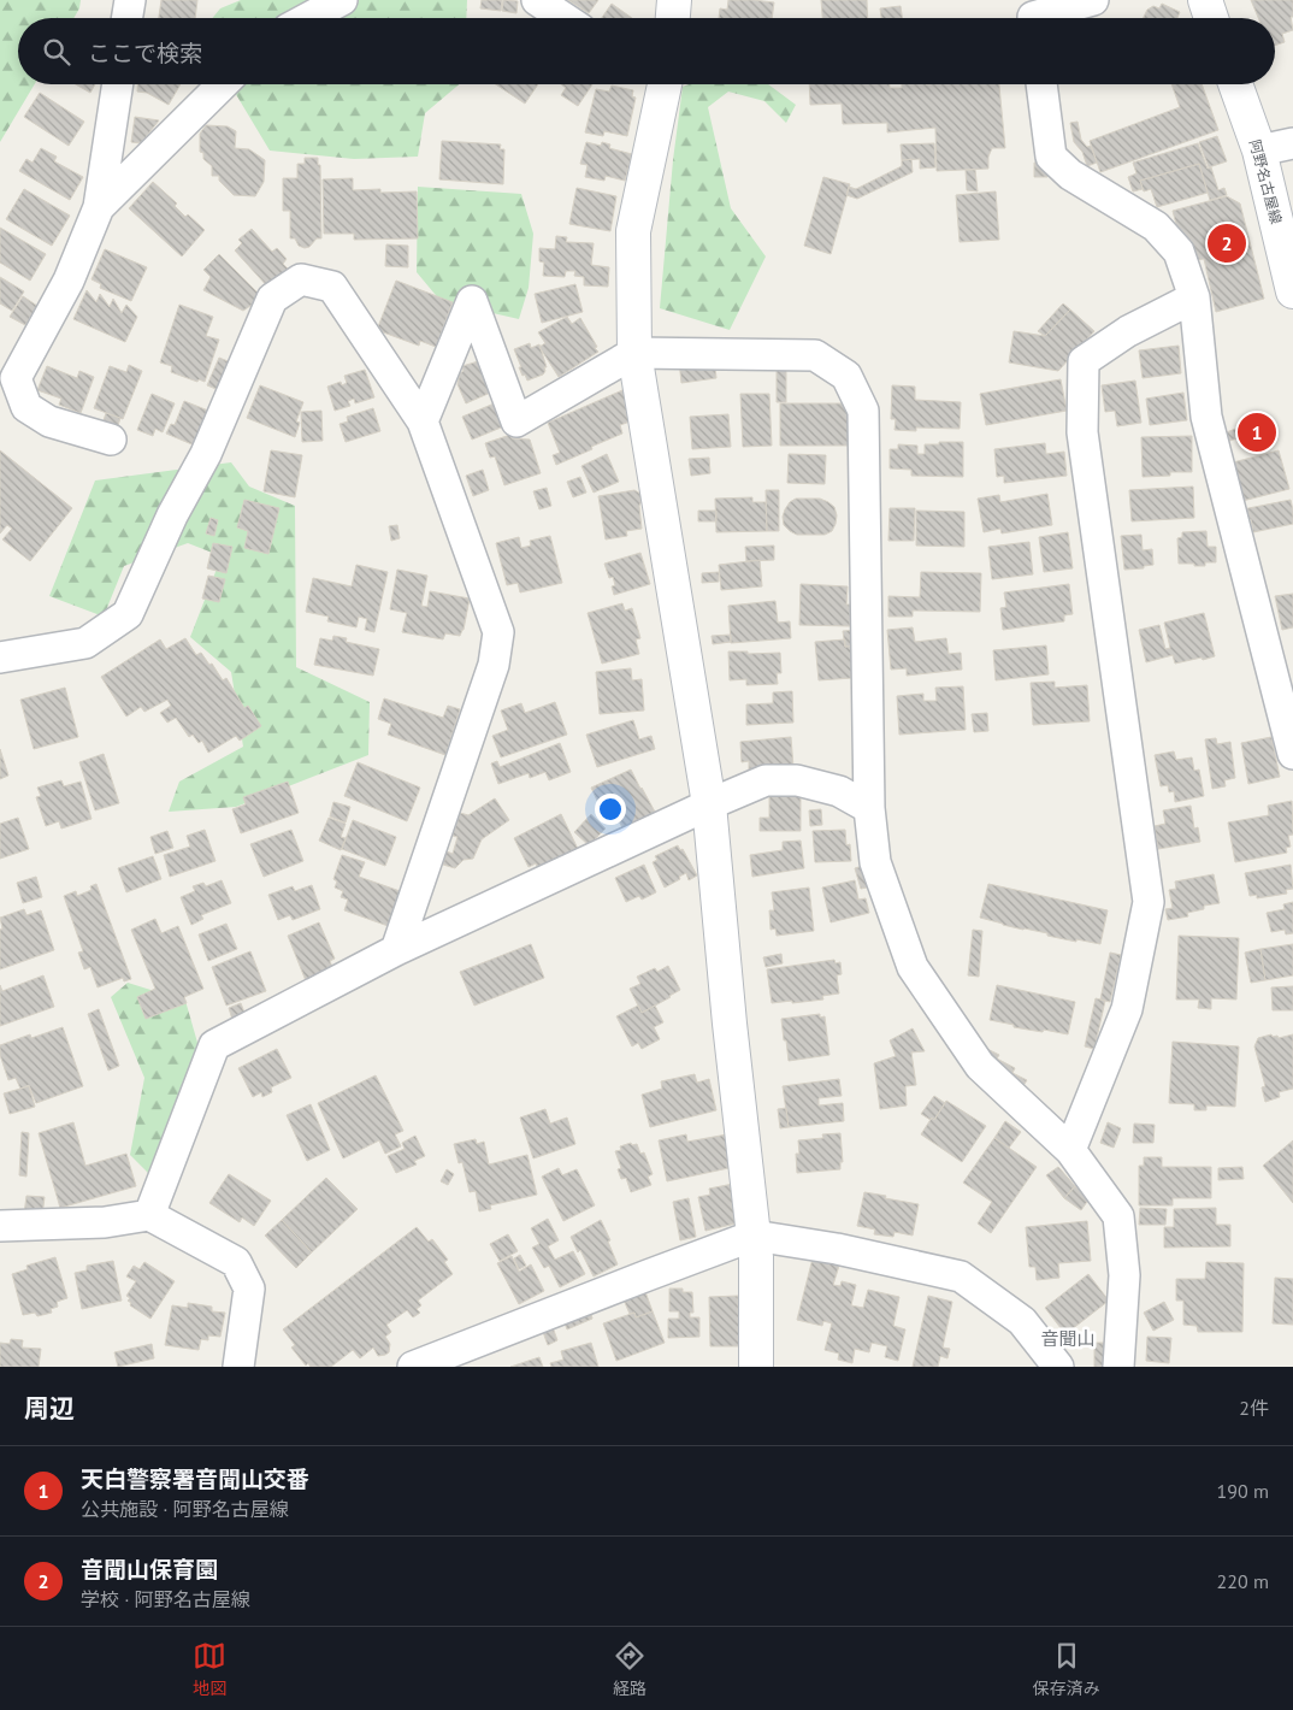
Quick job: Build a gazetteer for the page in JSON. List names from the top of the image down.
{
  "streets": {
    "street": ["阿野名古屋線"]
  },
  "districts": ["音聞山"],
  "page": {
    "search": "ここで検索",
    "pins": ["2", "1"],
    "heading": ["周辺", "2件"],
    "list": [
      {
        "mark": "1",
        "name": "天白警察署音聞山交番",
        "note": "公共施設 · 阿野名古屋線",
        "value": "190 m"
      },
      {
        "mark": "2",
        "name": "音聞山保育園",
        "note": "学校 · 阿野名古屋線",
        "value": "220 m"
      }
    ],
    "nav": ["地図", "経路", "保存済み"]
  }
}
